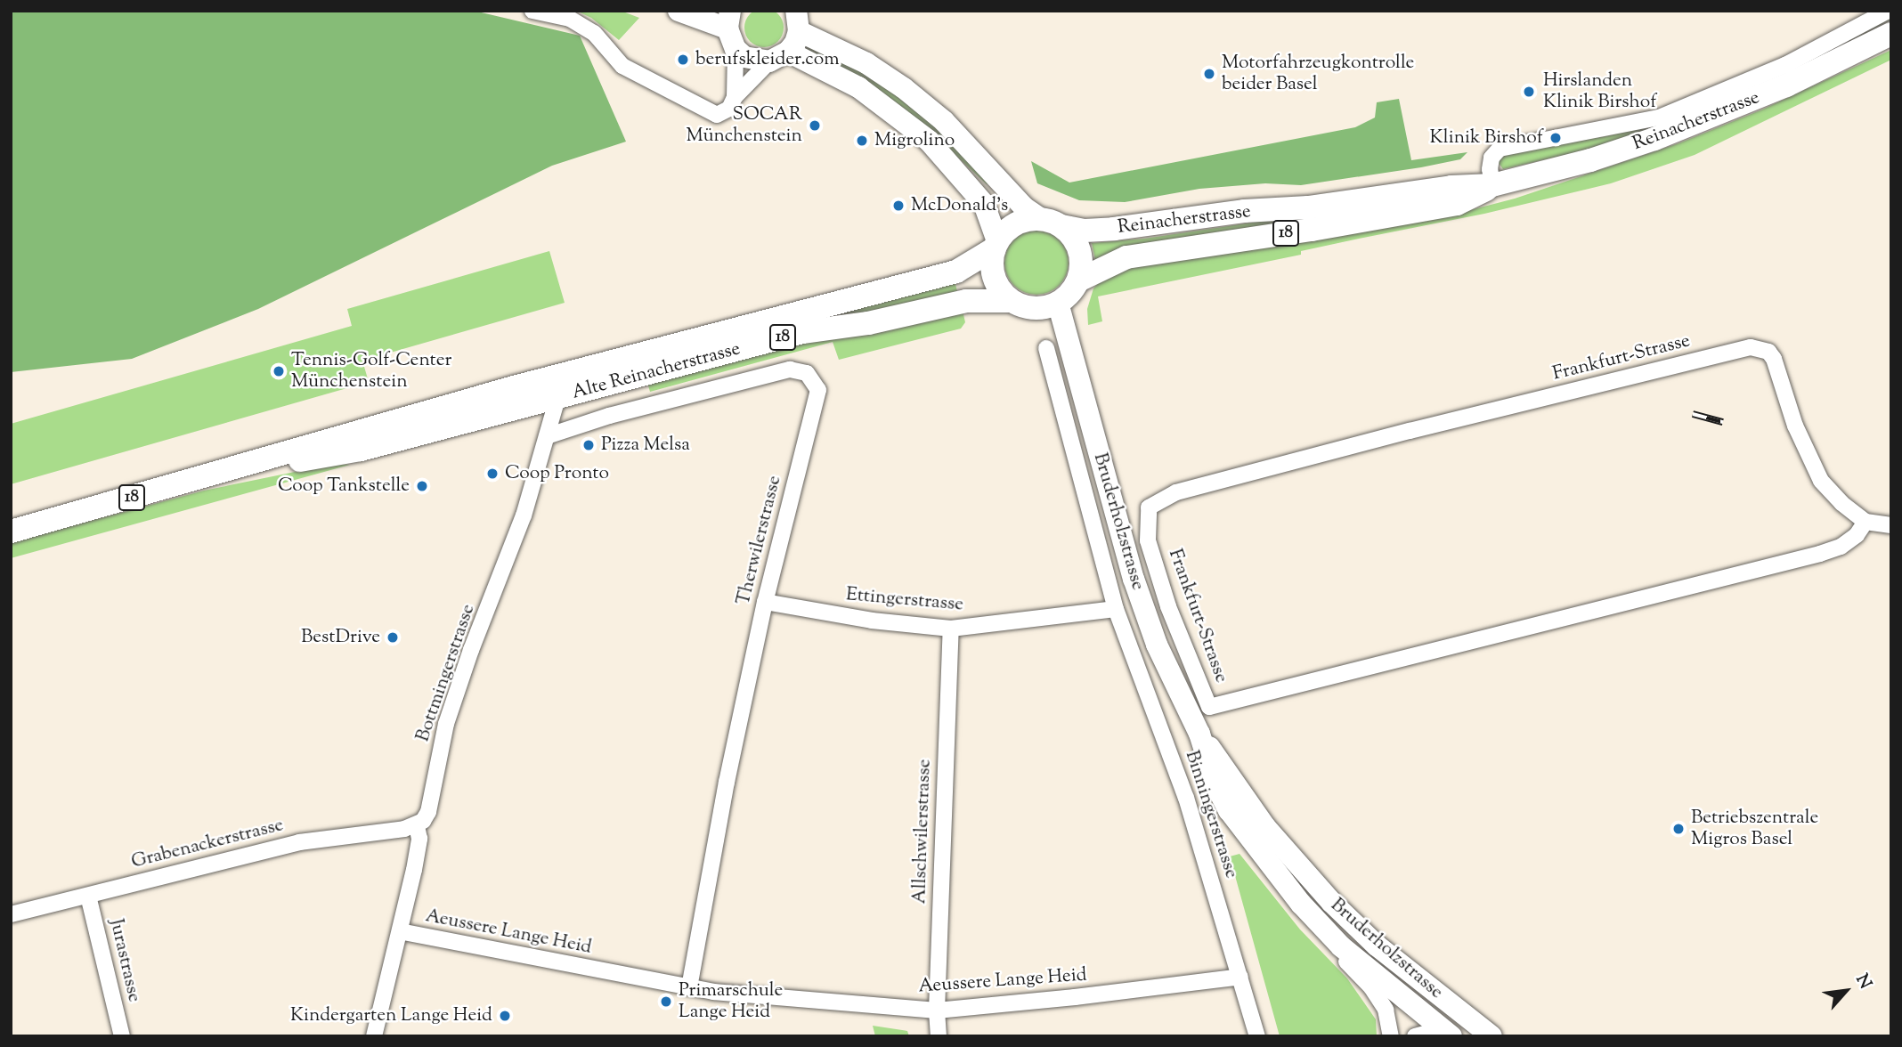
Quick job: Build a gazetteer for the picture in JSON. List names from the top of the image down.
{
  "streets": {
    "main road": [
      "Reinacherstrasse",
      "18",
      "Alte Reinacherstrasse",
      "Bruderholzstrasse"
    ],
    "street": [
      "Frankfurt-Strasse",
      "Therwilerstrasse",
      "Ettingerstrasse",
      "Bottmingerstrasse",
      "Binningerstrasse",
      "Allschwilerstrasse",
      "Grabenackerstrasse",
      "Aeussere Lange Heid",
      "Jurastrasse"
    ]
  },
  "crossings": [
    ["Reinacherstrasse", "Alte Reinacherstrasse"],
    ["Reinacherstrasse", "Bruderholzstrasse"],
    ["Alte Reinacherstrasse", "Bruderholzstrasse"],
    ["Alte Reinacherstrasse", "Bottmingerstrasse"],
    ["Therwilerstrasse", "Ettingerstrasse"],
    ["Therwilerstrasse", "Bottmingerstrasse"],
    ["Therwilerstrasse", "Aeussere Lange Heid"],
    ["Ettingerstrasse", "Binningerstrasse"],
    ["Ettingerstrasse", "Allschwilerstrasse"],
    ["Bottmingerstrasse", "Grabenackerstrasse"],
    ["Bottmingerstrasse", "Aeussere Lange Heid"],
    ["Binningerstrasse", "Aeussere Lange Heid"],
    ["Allschwilerstrasse", "Aeussere Lange Heid"],
    ["Grabenackerstrasse", "Jurastrasse"]
  ],
  "places": [
    "berufskleider.com",
    "Motorfahrzeugkontrolle beider Basel",
    "Hirslanden Klinik Birshof",
    "SOCAR Münchenstein",
    "Klinik Birshof",
    "Migrolino",
    "McDonald's",
    "Tennis-Golf-Center Münchenstein",
    "Pizza Melsa",
    "Coop Pronto",
    "Coop Tankstelle",
    "BestDrive",
    "Betriebszentrale Migros Basel",
    "Primarschule Lange Heid",
    "Kindergarten Lange Heid"
  ],
  "north": "top right"
}
